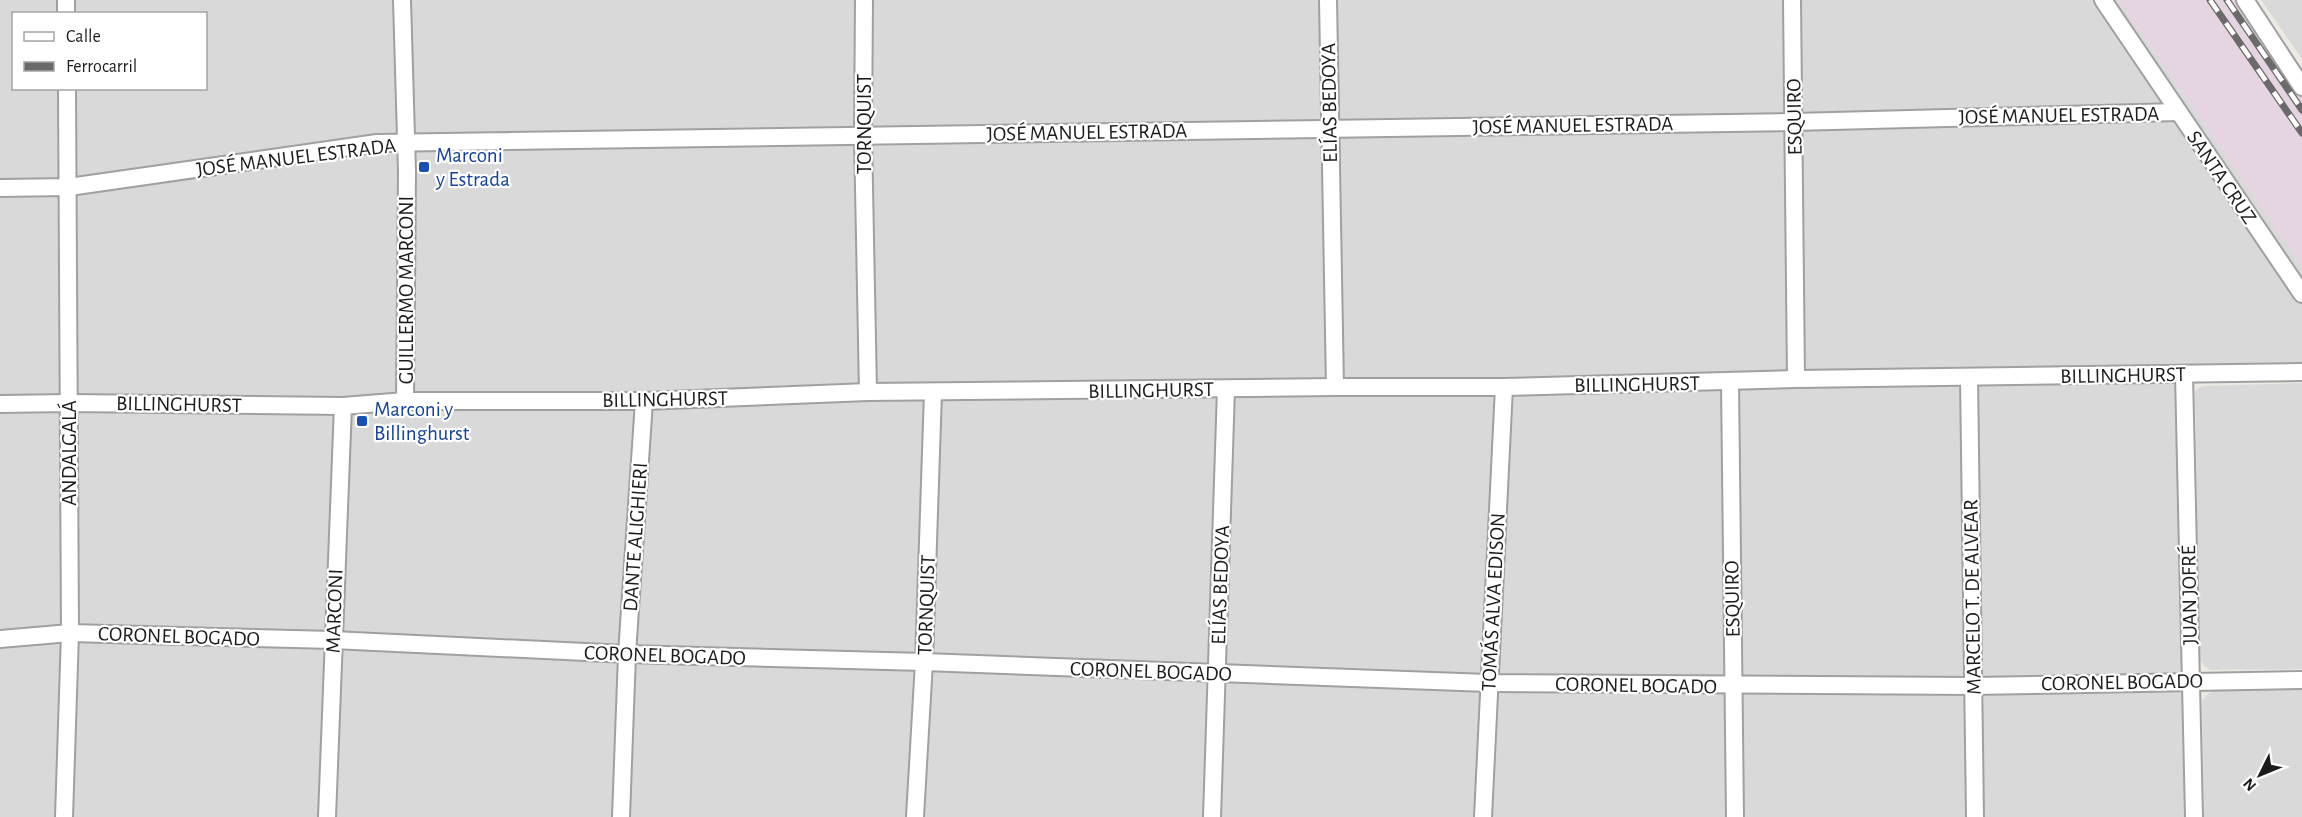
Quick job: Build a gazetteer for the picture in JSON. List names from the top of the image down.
{
  "streets": {
    "street": [
      "ELÍAS BEDOYA",
      "JOSÉ MANUEL ESTRADA",
      "ESQUIRO",
      "TORNQUIST",
      "SANTA CRUZ",
      "GUILLERMO MARCONI",
      "BILLINGHURST",
      "ANDALGALÁ",
      "DANTE ALIGHIERI",
      "JUAN JOFRÉ",
      "MARCELO T. DE ALVEAR",
      "TOMÁS ALVA EDISON",
      "MARCONI",
      "CORONEL BOGADO"
    ]
  },
  "crossings": [
    ["ELÍAS BEDOYA", "JOSÉ MANUEL ESTRADA"],
    ["ELÍAS BEDOYA", "BILLINGHURST"],
    ["ELÍAS BEDOYA", "CORONEL BOGADO"],
    ["JOSÉ MANUEL ESTRADA", "ESQUIRO"],
    ["JOSÉ MANUEL ESTRADA", "TORNQUIST"],
    ["JOSÉ MANUEL ESTRADA", "SANTA CRUZ"],
    ["JOSÉ MANUEL ESTRADA", "GUILLERMO MARCONI"],
    ["JOSÉ MANUEL ESTRADA", "ANDALGALÁ"],
    ["ESQUIRO", "BILLINGHURST"],
    ["ESQUIRO", "CORONEL BOGADO"],
    ["TORNQUIST", "BILLINGHURST"],
    ["TORNQUIST", "CORONEL BOGADO"],
    ["GUILLERMO MARCONI", "BILLINGHURST"],
    ["BILLINGHURST", "ANDALGALÁ"],
    ["BILLINGHURST", "DANTE ALIGHIERI"],
    ["BILLINGHURST", "JUAN JOFRÉ"],
    ["BILLINGHURST", "MARCELO T. DE ALVEAR"],
    ["BILLINGHURST", "TOMÁS ALVA EDISON"],
    ["BILLINGHURST", "MARCONI"],
    ["ANDALGALÁ", "CORONEL BOGADO"],
    ["DANTE ALIGHIERI", "CORONEL BOGADO"],
    ["JUAN JOFRÉ", "CORONEL BOGADO"],
    ["MARCELO T. DE ALVEAR", "CORONEL BOGADO"],
    ["TOMÁS ALVA EDISON", "CORONEL BOGADO"],
    ["MARCONI", "CORONEL BOGADO"]
  ],
  "places": {
    "transit": ["Marconi y Estrada", "Marconi y Billinghurst"]
  },
  "legend": ["Calle", "Ferrocarril"],
  "north": "bottom left"
}
